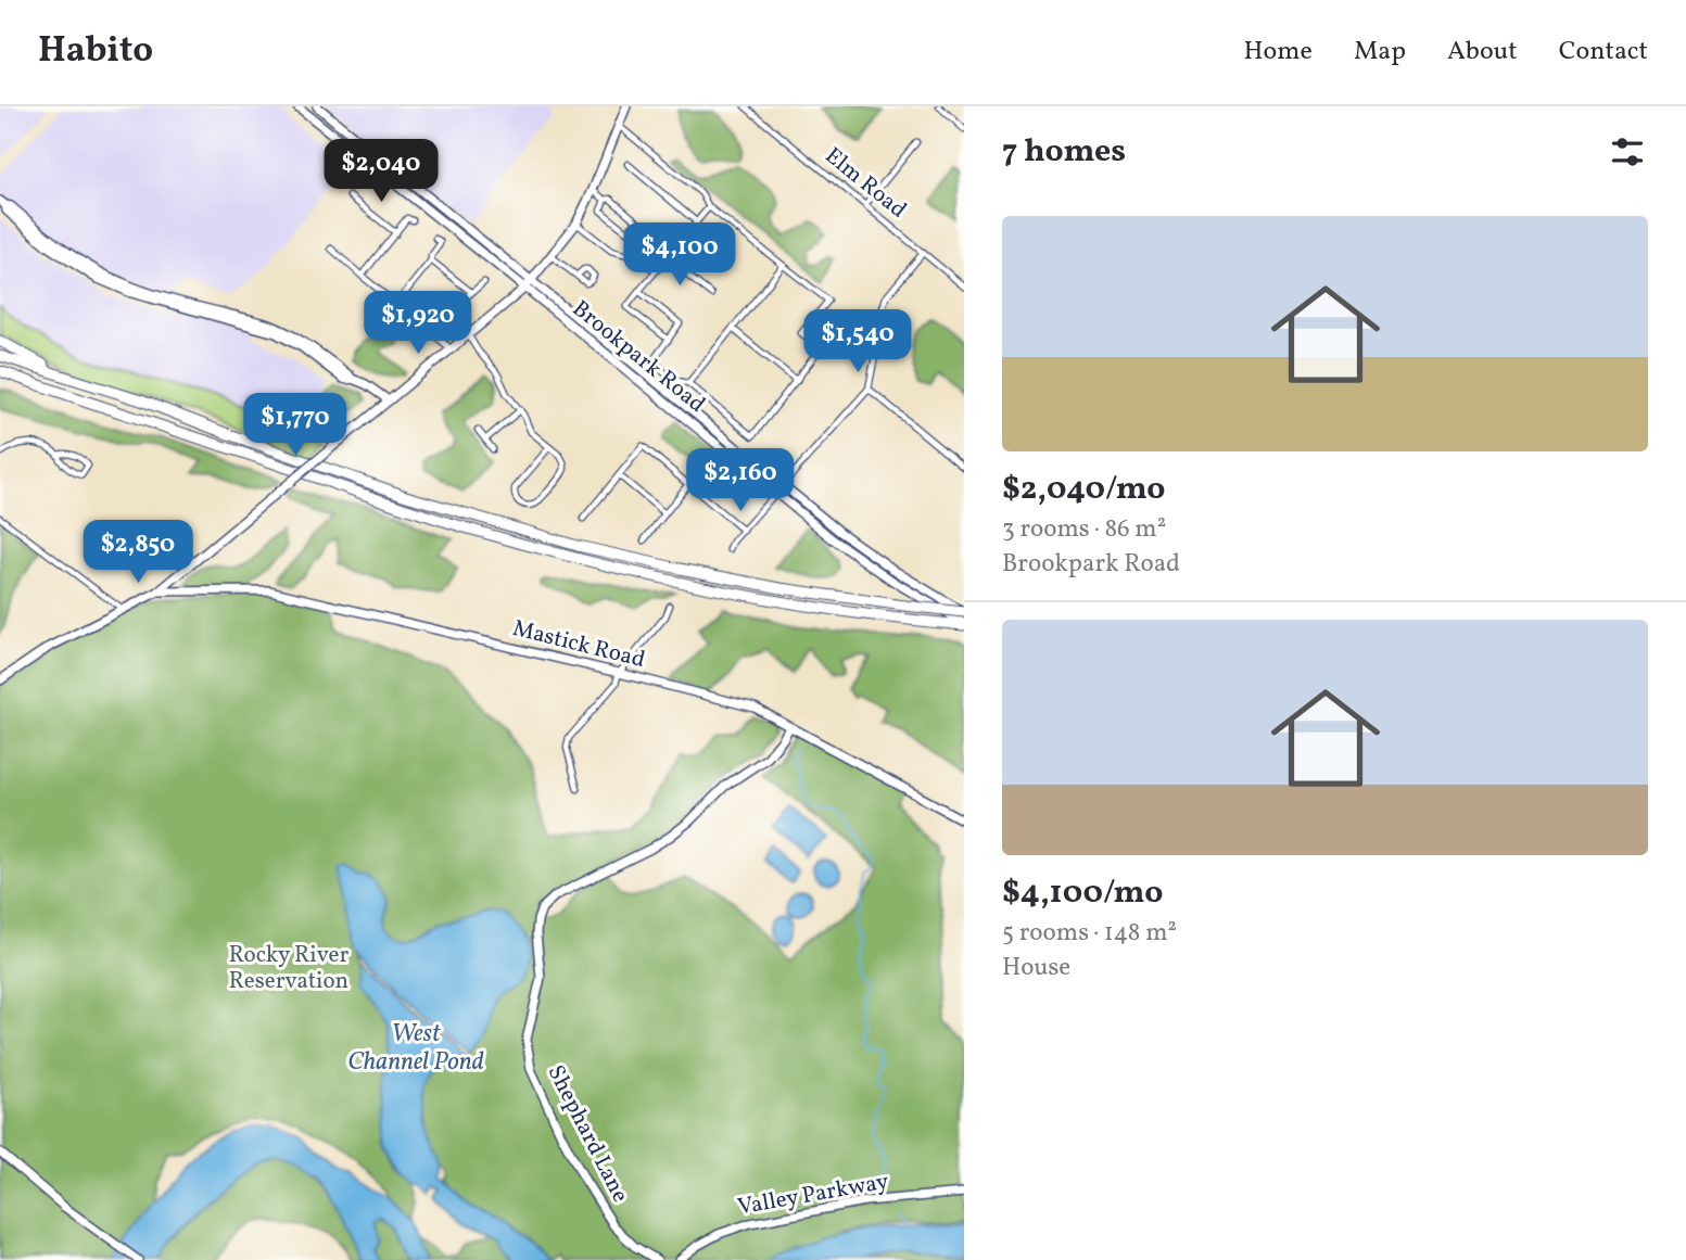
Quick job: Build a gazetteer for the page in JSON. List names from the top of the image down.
{
  "streets": {
    "street": [
      "Elm Road",
      "Brookpark Road",
      "Mastick Road",
      "Shephard Lane",
      "Valley Parkway"
    ]
  },
  "crossings": [
    ["Mastick Road", "Shephard Lane"]
  ],
  "water": ["West Channel Pond"],
  "parks": ["Rocky River Reservation"],
  "page": {
    "header": "Habito",
    "nav": [
      "Home",
      "Map",
      "About",
      "Contact"
    ],
    "heading": "7 homes",
    "price": [
      "$2,040",
      "$4,100",
      "$1,920",
      "$1,540",
      "$1,770",
      "$2,160",
      "$2,850"
    ],
    "list": [
      {
        "name": "$2,040/mo",
        "note": "3 rooms · 86 m² · Brookpark Road"
      },
      {
        "name": "$4,100/mo",
        "note": "5 rooms · 148 m² · House"
      }
    ]
  }
}
